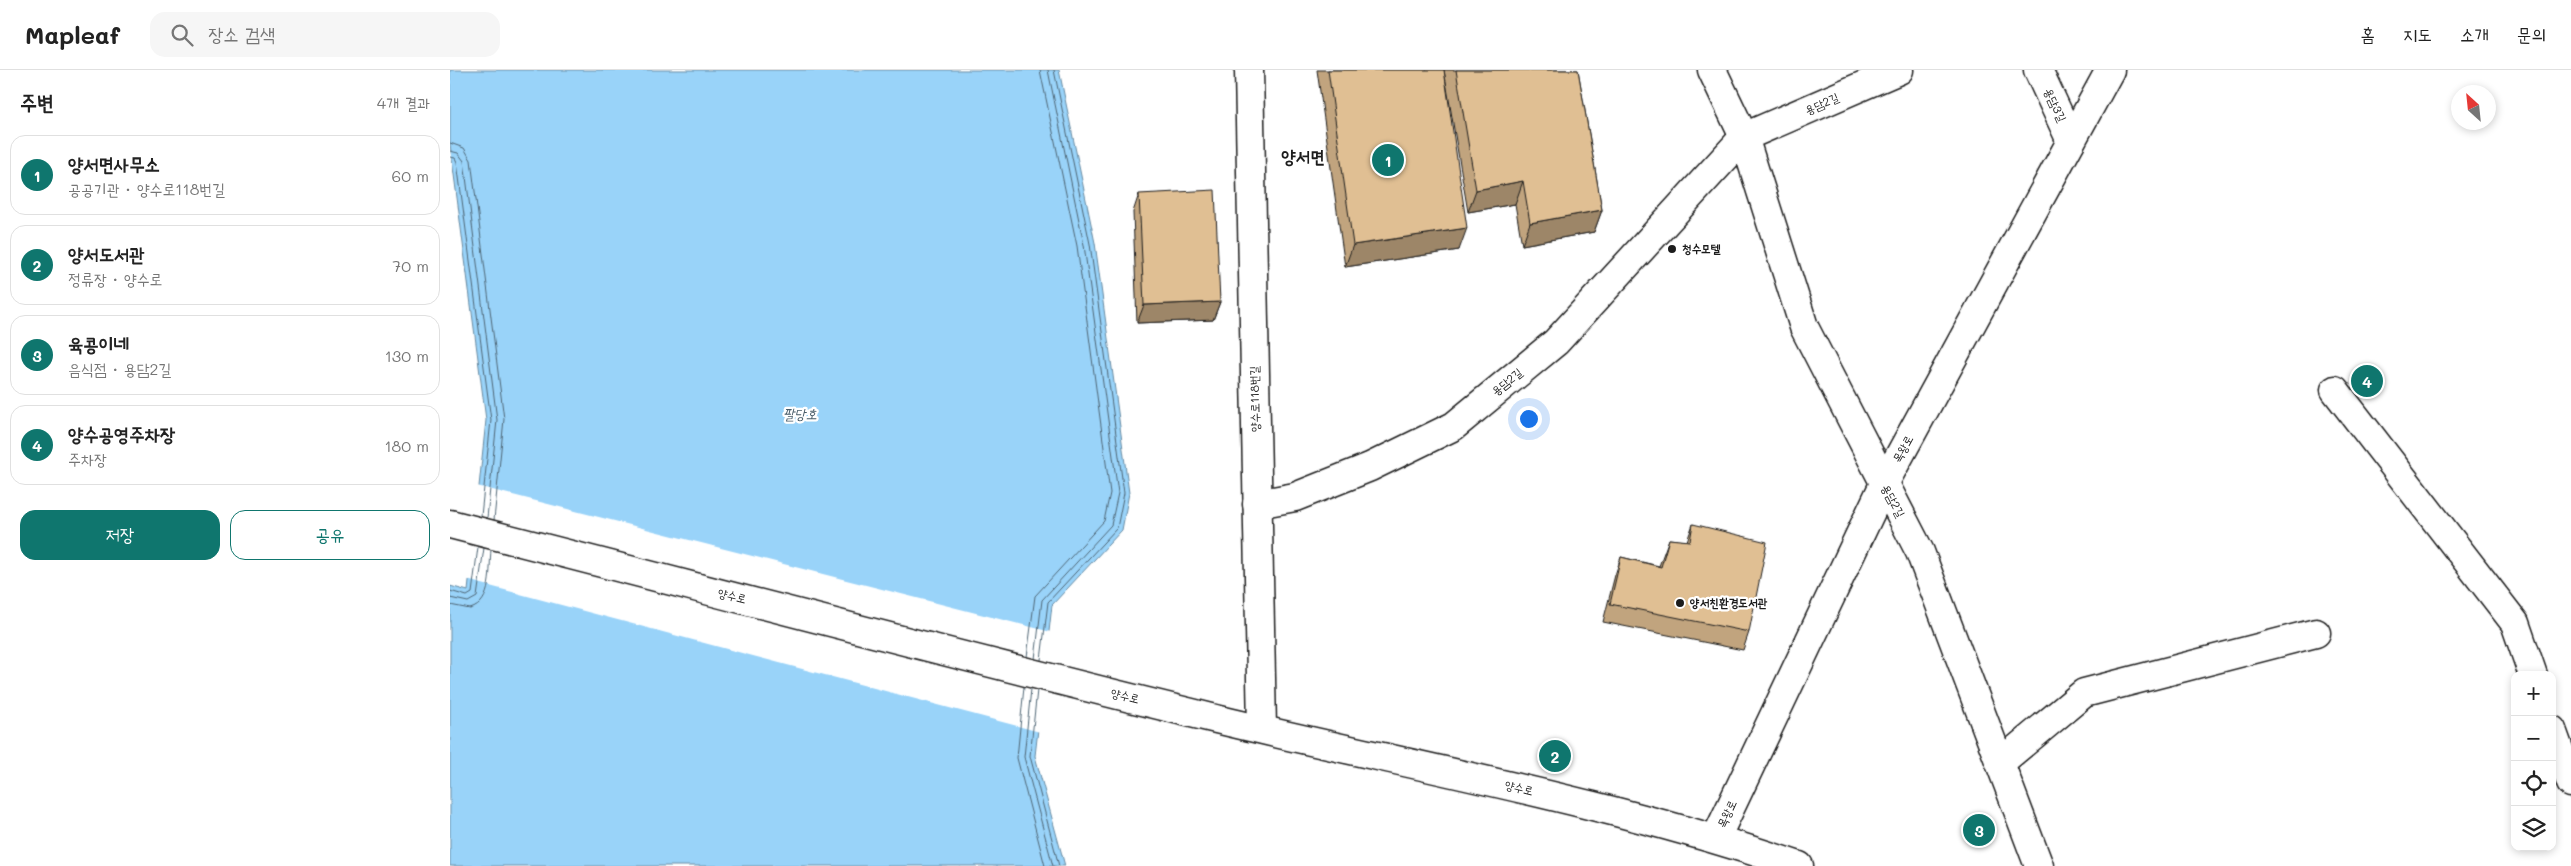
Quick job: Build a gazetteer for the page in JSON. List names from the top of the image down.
{
  "streets": {
    "street": [
      "용담2길",
      "용담3길",
      "양수로118번길",
      "목왕로",
      "양수로"
    ]
  },
  "crossings": [
    ["용담2길", "양수로118번길"],
    ["용담2길", "목왕로"],
    ["용담3길", "목왕로"],
    ["양수로118번길", "양수로"],
    ["목왕로", "양수로"]
  ],
  "districts": ["양서면"],
  "water": ["팔당호"],
  "places": ["청수모텔", "양서친환경도서관"],
  "north": "top left",
  "page": {
    "header": "Mapleaf",
    "search": "장소 검색",
    "nav": [
      "홈",
      "지도",
      "소개",
      "문의"
    ],
    "heading": ["주변", "4개 결과"],
    "list": [
      {
        "mark": "1",
        "name": "양서면사무소",
        "note": "공공기관 · 양수로118번길",
        "value": "60 m"
      },
      {
        "mark": "2",
        "name": "양서도서관",
        "note": "정류장 · 양수로",
        "value": "70 m"
      },
      {
        "mark": "3",
        "name": "육콩이네",
        "note": "음식점 · 용담2길",
        "value": "130 m"
      },
      {
        "mark": "4",
        "name": "양수공영주차장",
        "note": "주차장",
        "value": "180 m"
      }
    ],
    "pins": [
      "1",
      "4",
      "2",
      "3"
    ],
    "buttons": ["저장", "공유"],
    "map_buttons": ["+", "−"]
  }
}
